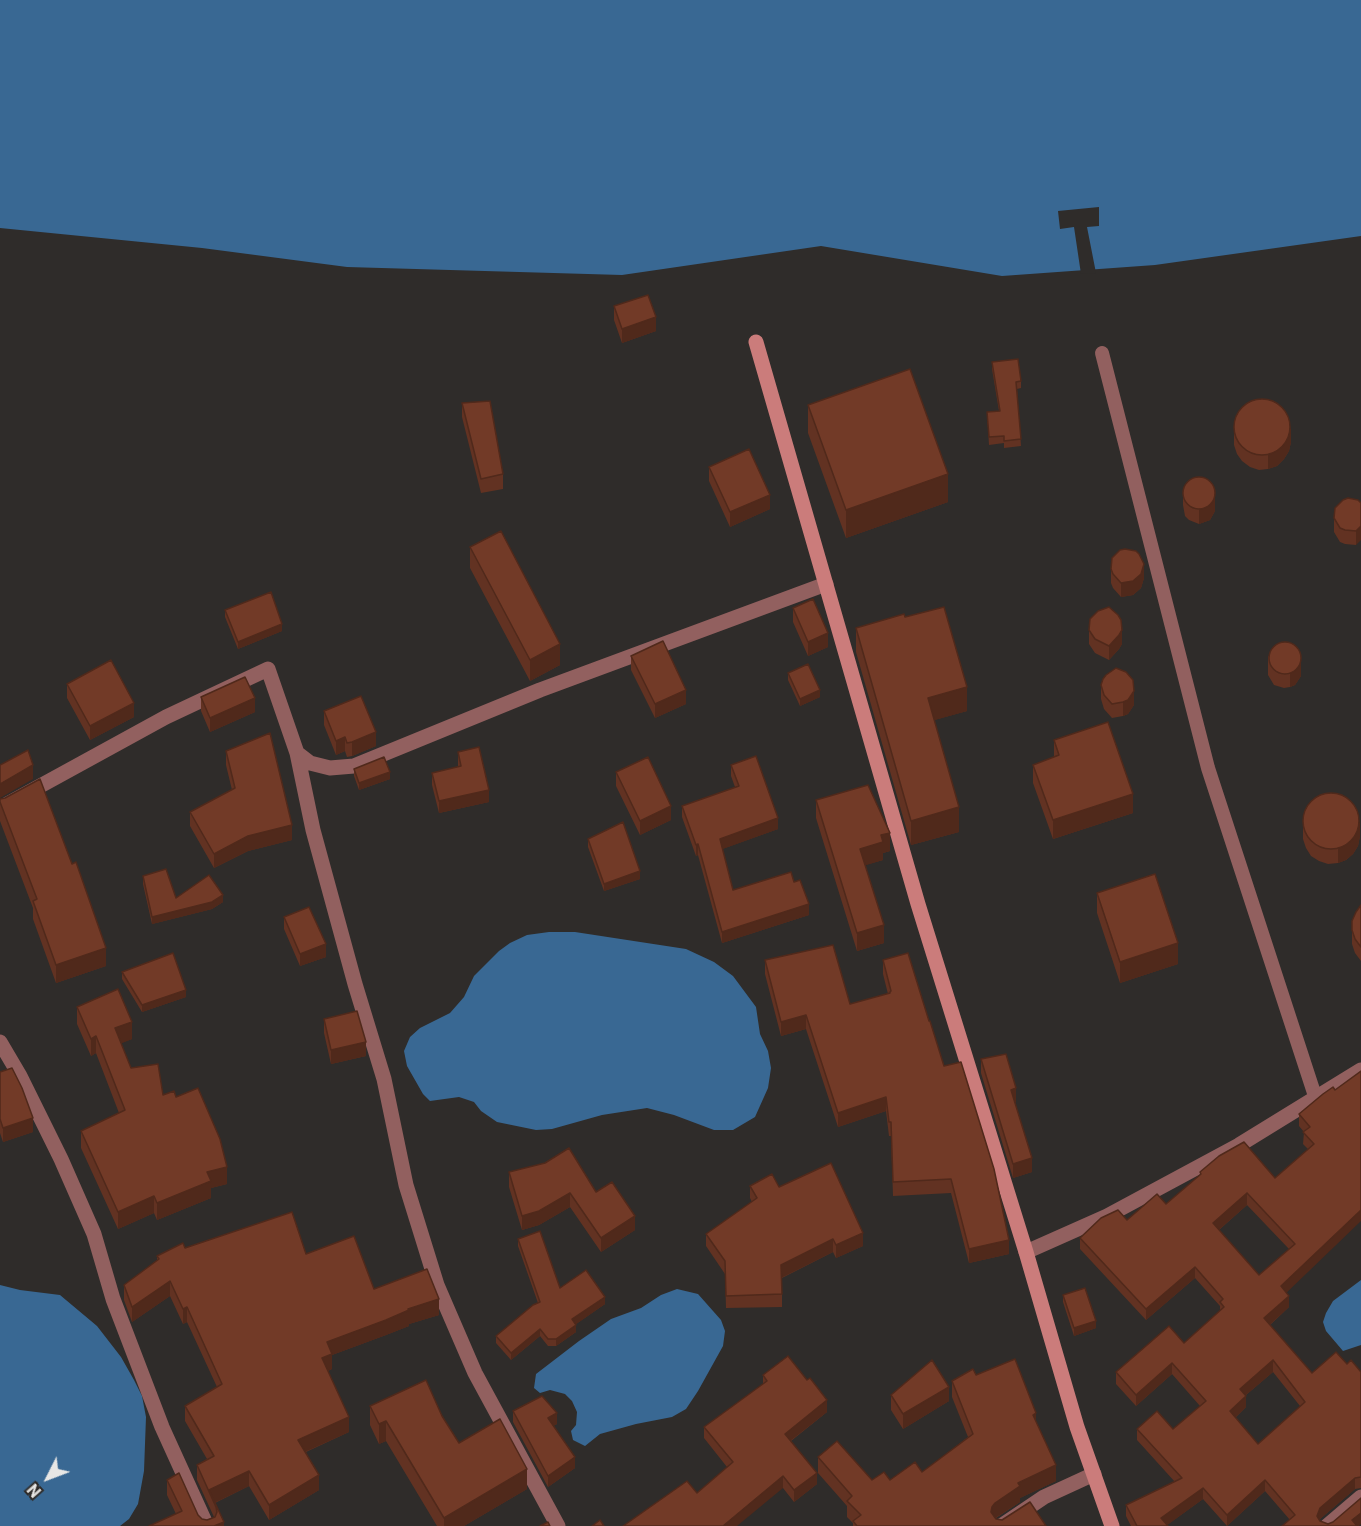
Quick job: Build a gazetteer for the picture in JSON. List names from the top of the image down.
{
  "north": "bottom left"
}
